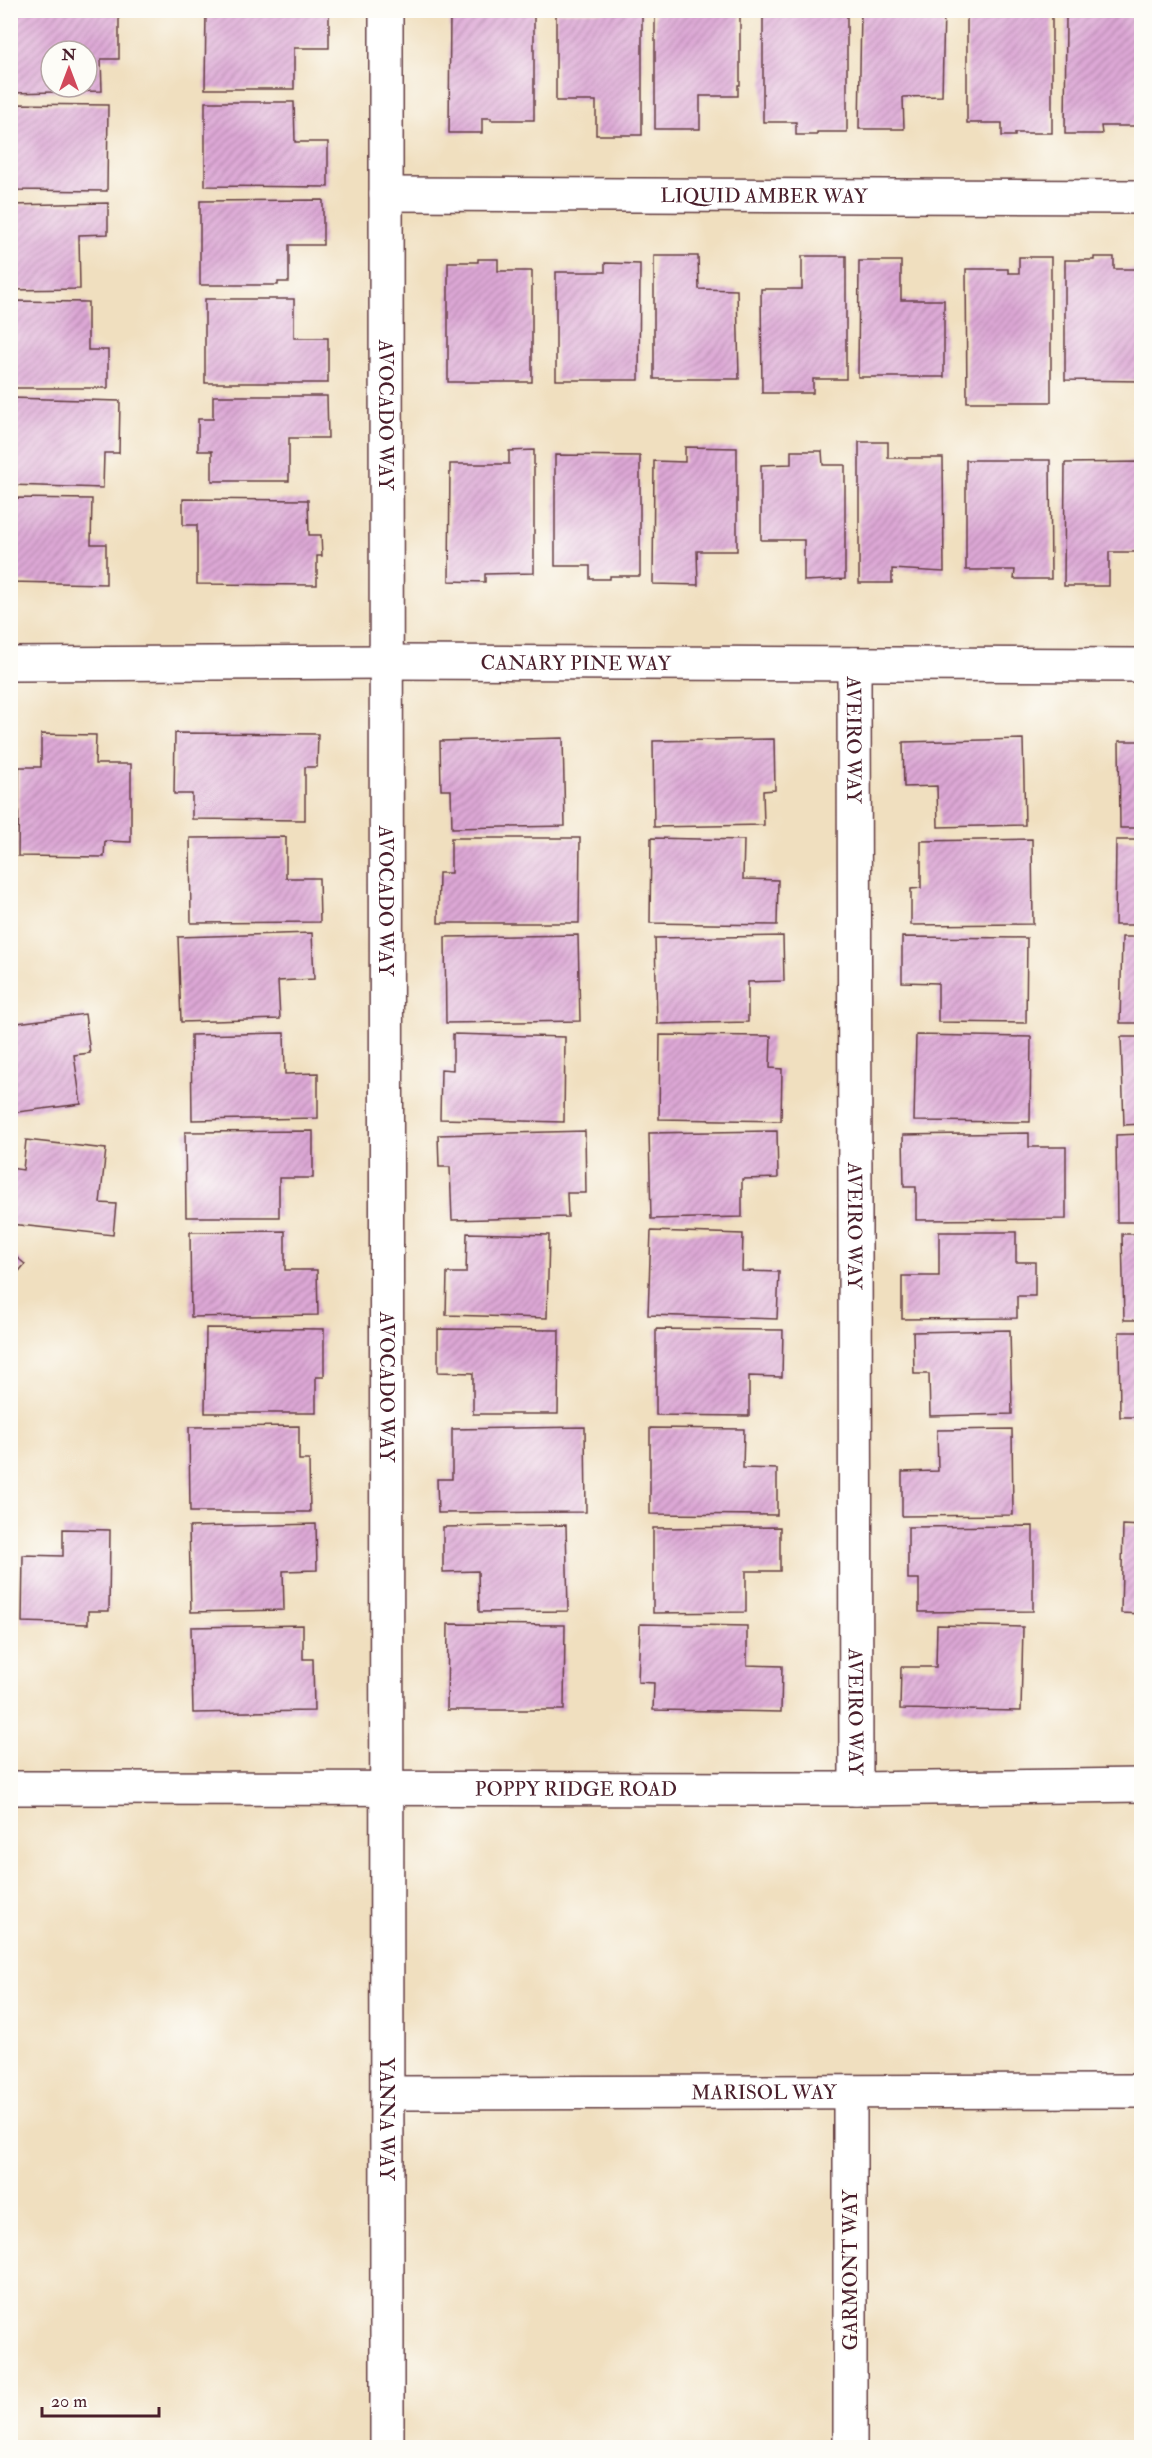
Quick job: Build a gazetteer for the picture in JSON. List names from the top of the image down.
{
  "streets": {
    "street": [
      "LIQUID AMBER WAY",
      "AVOCADO WAY",
      "CANARY PINE WAY",
      "AVEIRO WAY",
      "POPPY RIDGE ROAD",
      "MARISOL WAY",
      "YANNA WAY",
      "GARMONT WAY"
    ]
  },
  "crossings": [
    ["LIQUID AMBER WAY", "AVOCADO WAY"],
    ["AVOCADO WAY", "CANARY PINE WAY"],
    ["AVOCADO WAY", "POPPY RIDGE ROAD"],
    ["AVOCADO WAY", "YANNA WAY"],
    ["CANARY PINE WAY", "AVEIRO WAY"],
    ["AVEIRO WAY", "POPPY RIDGE ROAD"],
    ["POPPY RIDGE ROAD", "YANNA WAY"],
    ["MARISOL WAY", "YANNA WAY"],
    ["MARISOL WAY", "GARMONT WAY"]
  ],
  "scale_bar": "20 m",
  "north": "top"
}
